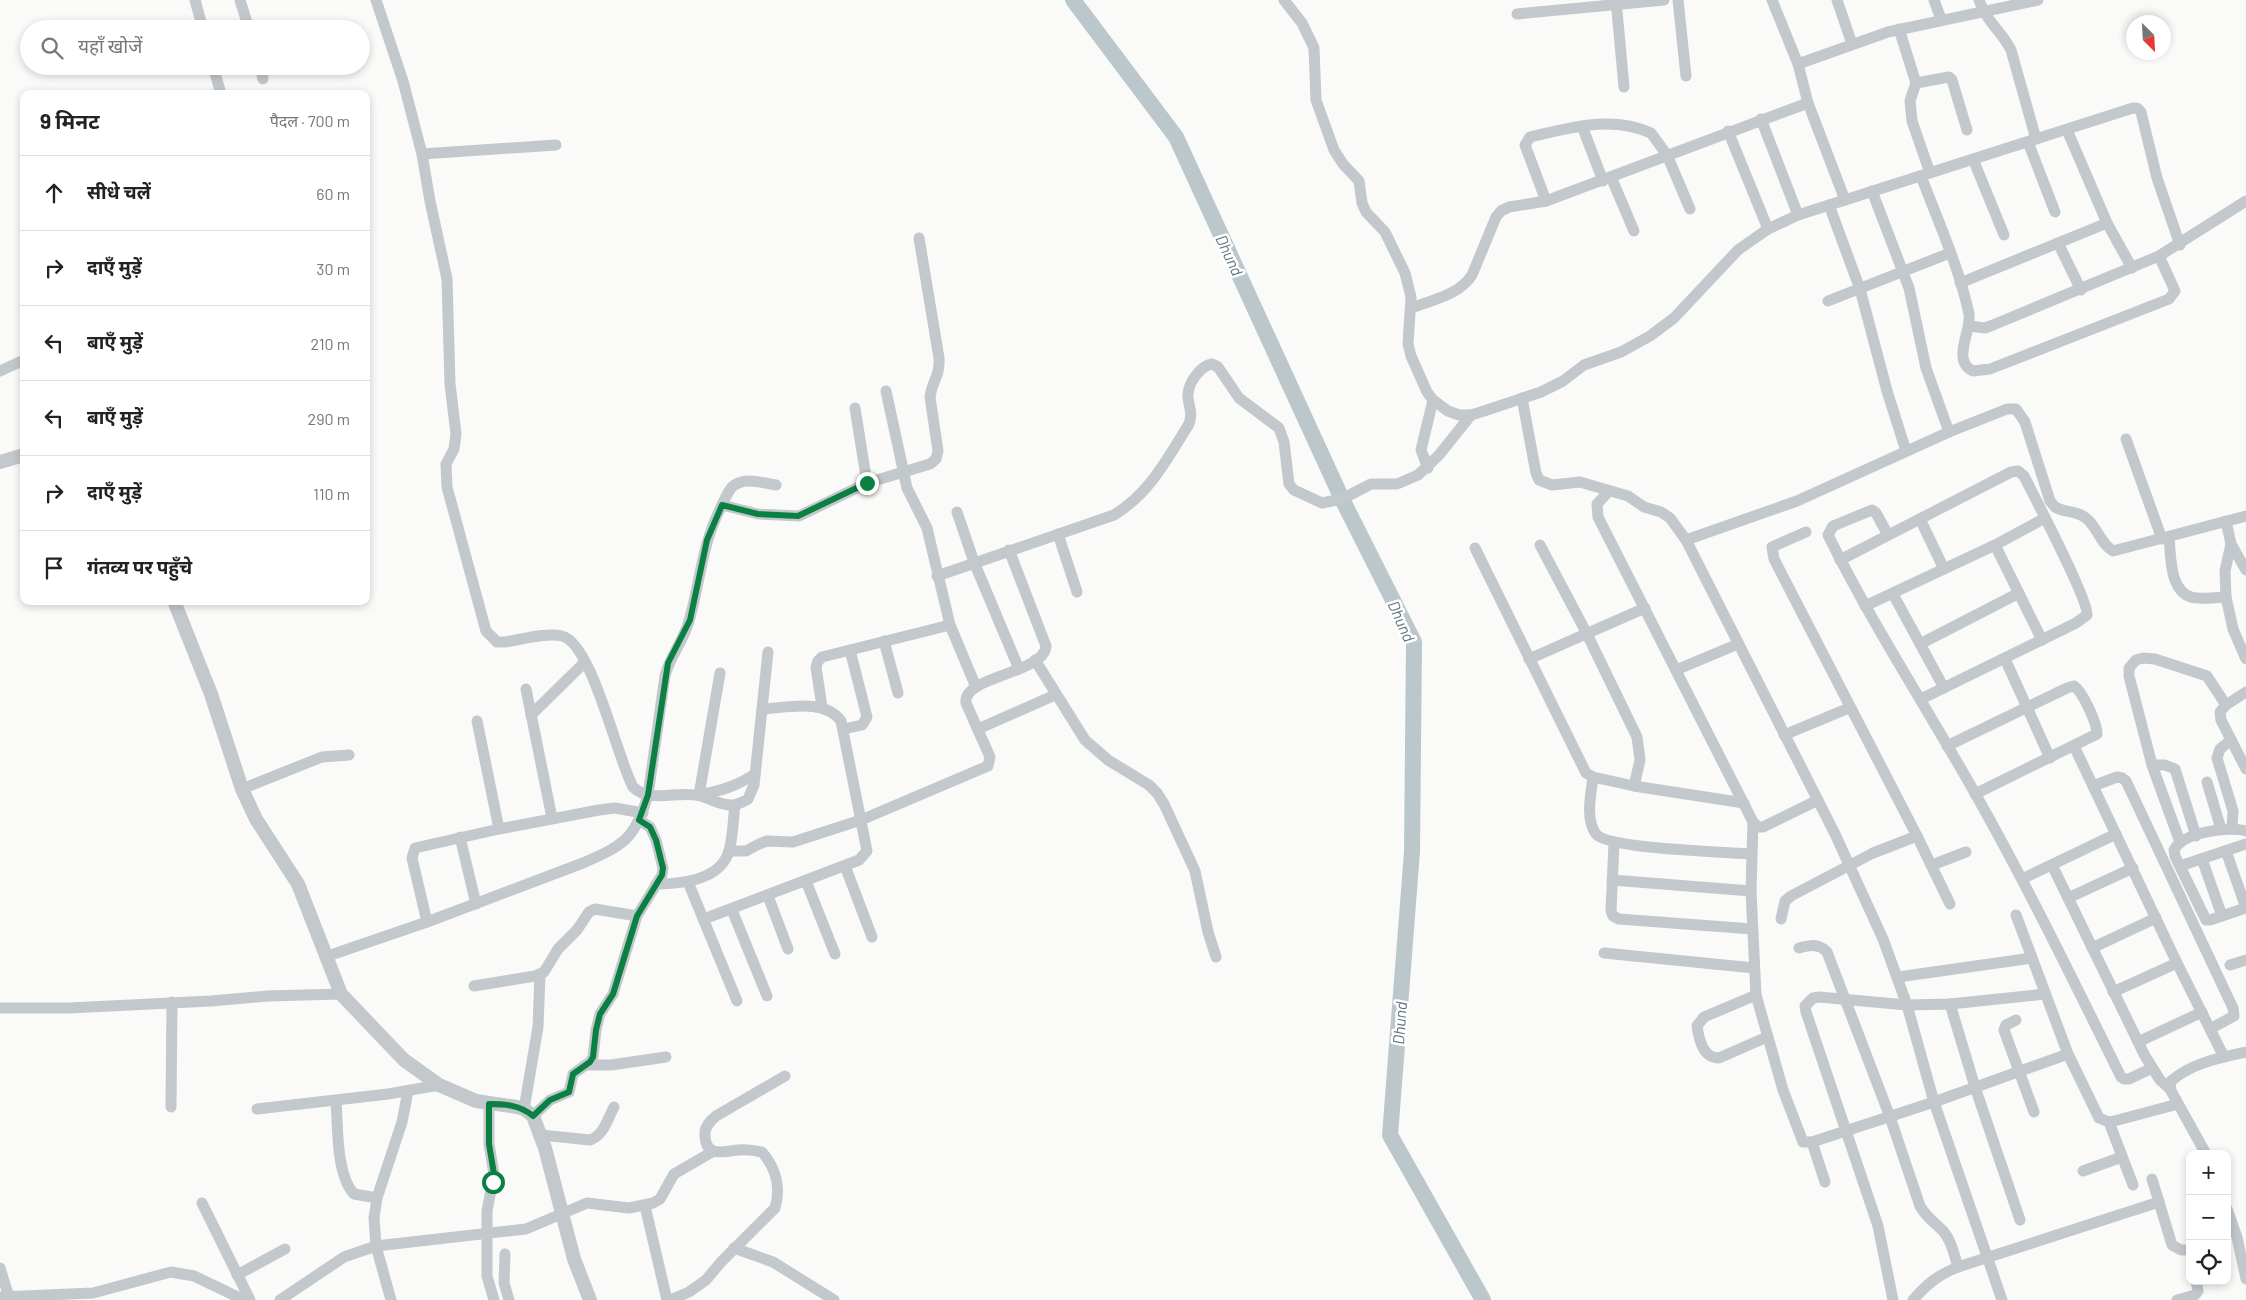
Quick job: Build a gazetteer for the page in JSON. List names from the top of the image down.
{
  "water": ["Dhund"],
  "north": "bottom right",
  "page": {
    "search": "यहाँ खोजें",
    "heading": ["9 मिनट", "पैदल · 700 m"],
    "list": [
      ["सीधे चलें", "60 m"],
      ["दाएँ मुड़ें", "30 m"],
      ["बाएँ मुड़ें", "210 m"],
      ["बाएँ मुड़ें", "290 m"],
      ["दाएँ मुड़ें", "110 m"],
      "गंतव्य पर पहुँचे"
    ],
    "map_buttons": ["+", "−"]
  }
}
